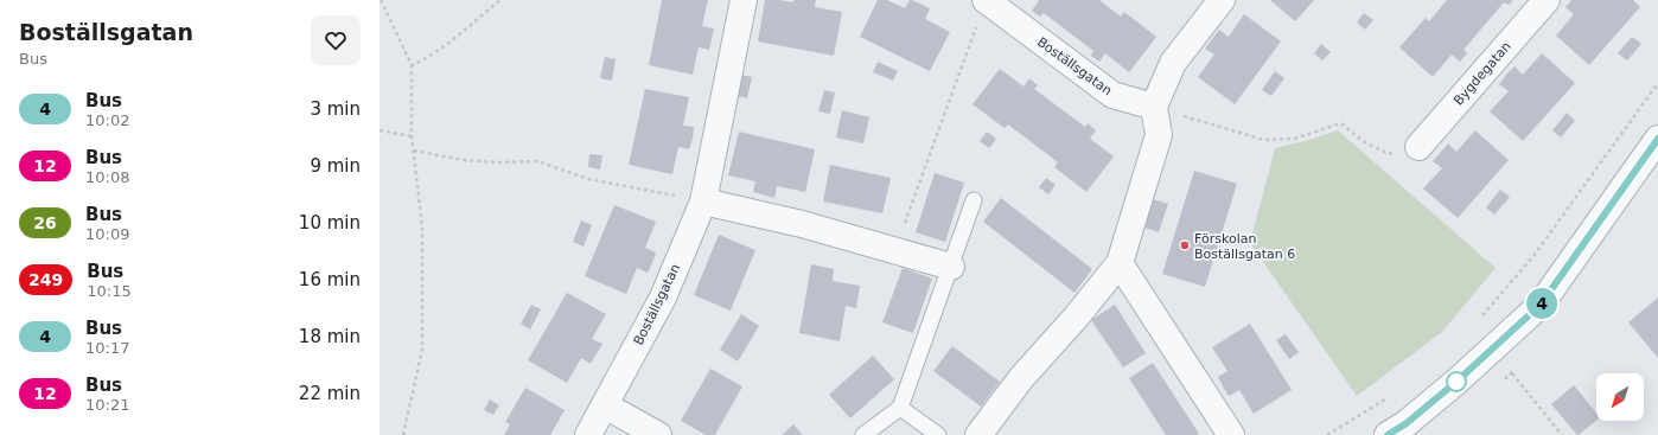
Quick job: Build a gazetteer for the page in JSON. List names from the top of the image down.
{
  "streets": {
    "street": ["Boställsgatan", "Bygdegatan"]
  },
  "places": ["Förskolan Boställsgatan 6"],
  "lines": ["bus line 4"],
  "north": "bottom left",
  "page": {
    "heading": ["Boställsgatan", "Bus"],
    "on_map": "4",
    "list": [
      {
        "mark": "4",
        "name": "Bus",
        "note": "10:02",
        "value": "3 min"
      },
      {
        "mark": "12",
        "name": "Bus",
        "note": "10:08",
        "value": "9 min"
      },
      {
        "mark": "26",
        "name": "Bus",
        "note": "10:09",
        "value": "10 min"
      },
      {
        "mark": "249",
        "name": "Bus",
        "note": "10:15",
        "value": "16 min"
      },
      {
        "mark": "4",
        "name": "Bus",
        "note": "10:17",
        "value": "18 min"
      },
      {
        "mark": "12",
        "name": "Bus",
        "note": "10:21",
        "value": "22 min"
      }
    ]
  }
}
